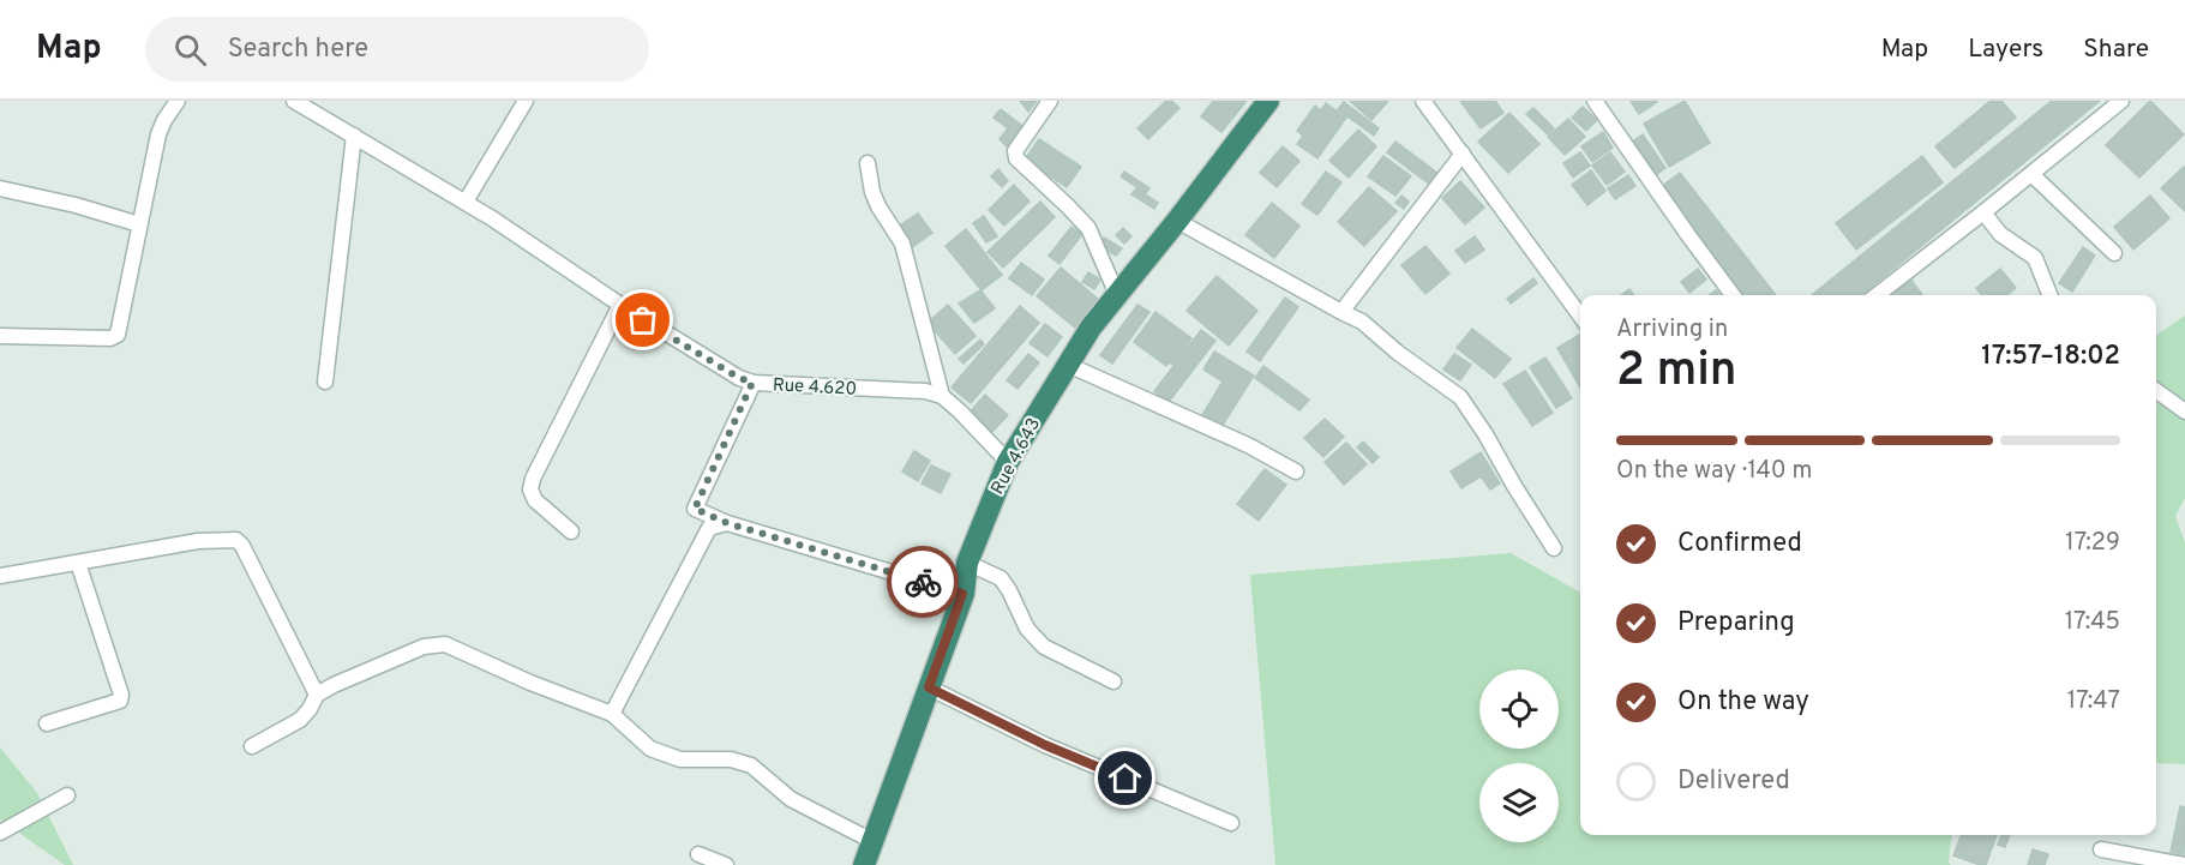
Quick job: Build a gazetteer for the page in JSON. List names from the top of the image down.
{
  "streets": {
    "highway": ["Rue 4.643"],
    "street": ["Rue 4.620"]
  },
  "page": {
    "header": "Map",
    "search": "Search here",
    "nav": ["Map", "Layers", "Share"],
    "heading": ["2 min", "Arriving in", "17:57–18:02"],
    "bar": "On the way · 140 m",
    "list": [
      ["Confirmed", "17:29"],
      ["Preparing", "17:45"],
      ["On the way", "17:47"],
      "Delivered"
    ]
  }
}
